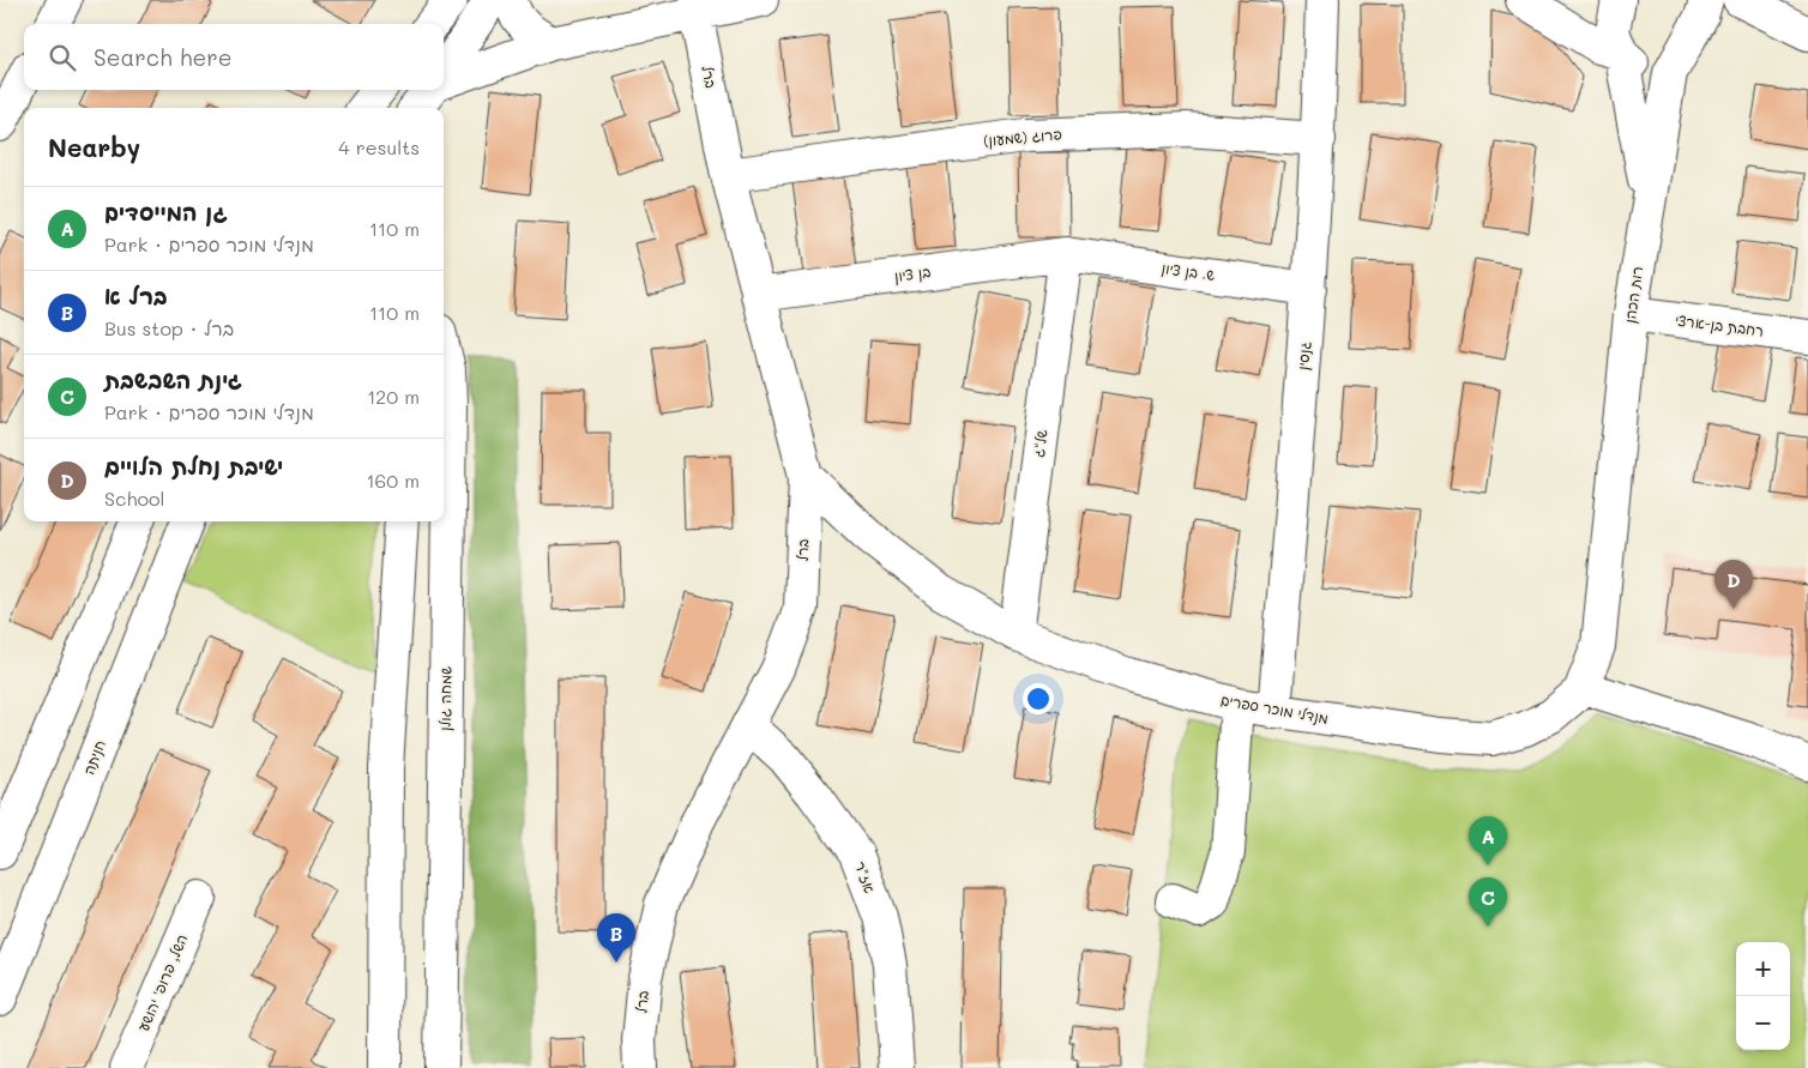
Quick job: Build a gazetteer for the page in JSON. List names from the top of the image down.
{
  "streets": {
    "street": [
      "ברל",
      "פרוג (שמעון)",
      "ש. בן ציון",
      "בן ציון",
      "רות הכהן",
      "רחבת בן-ארצי",
      "גנסין",
      "של\"ג",
      "שמחה גולן",
      "מנדלי מוכר ספרים",
      "חניתה",
      "אז\"ר",
      "השל, פרופ' יהושע"
    ]
  },
  "crossings": [
    ["ברל", "פרוג (שמעון)"],
    ["ברל", "בן ציון"],
    ["ברל", "מנדלי מוכר ספרים"],
    ["ברל", "אז\"ר"],
    ["פרוג (שמעון)", "גנסין"],
    ["ש. בן ציון", "בן ציון"],
    ["ש. בן ציון", "גנסין"],
    ["ש. בן ציון", "של\"ג"],
    ["בן ציון", "של\"ג"],
    ["רות הכהן", "רחבת בן-ארצי"],
    ["רות הכהן", "מנדלי מוכר ספרים"],
    ["גנסין", "מנדלי מוכר ספרים"],
    ["של\"ג", "מנדלי מוכר ספרים"]
  ],
  "page": {
    "search": "Search here",
    "heading": ["Nearby", "4 results"],
    "list": [
      {
        "mark": "A",
        "name": "גן המייסדים",
        "note": "Park · מנדלי מוכר ספרים",
        "value": "110 m"
      },
      {
        "mark": "B",
        "name": "ברל א",
        "note": "Bus stop · ברל",
        "value": "110 m"
      },
      {
        "mark": "C",
        "name": "גינת השבשבת",
        "note": "Park · מנדלי מוכר ספרים",
        "value": "120 m"
      },
      {
        "mark": "D",
        "name": "ישיבת נחלת הלויים",
        "note": "School",
        "value": "160 m"
      }
    ],
    "pins": [
      "D",
      "A",
      "C",
      "B"
    ],
    "map_buttons": ["+", "−"]
  }
}
